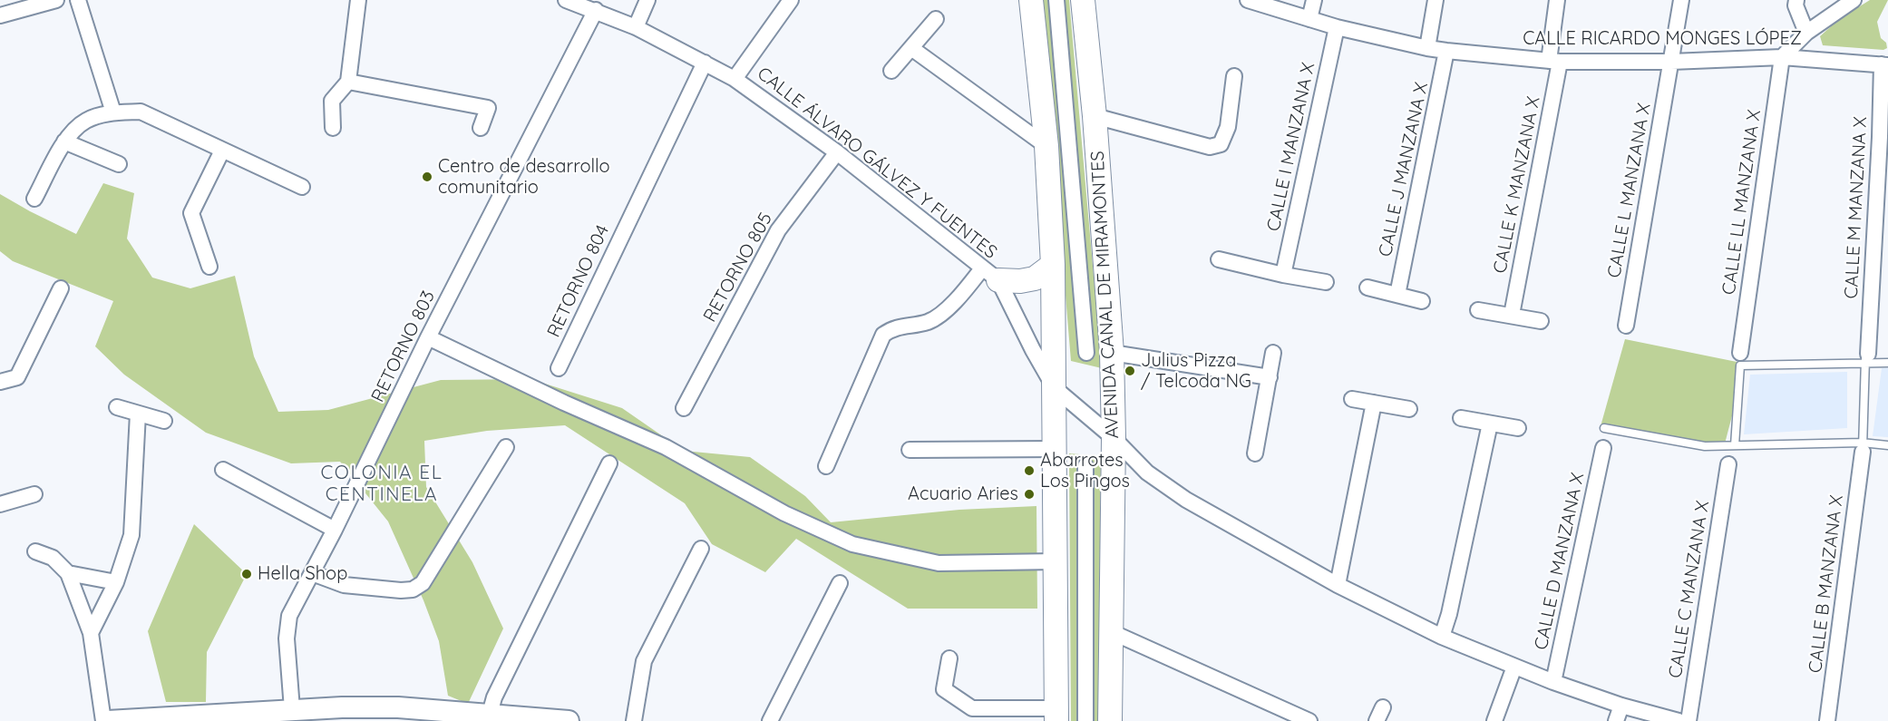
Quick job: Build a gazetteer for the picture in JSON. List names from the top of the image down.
{
  "streets": {
    "main road": ["AVENIDA CANAL DE MIRAMONTES"],
    "street": [
      "CALLE RICARDO MONGES LÓPEZ",
      "CALLE I MANZANA X",
      "CALLE ÁLVARO GÁLVEZ Y FUENTES",
      "CALLE J MANZANA X",
      "CALLE K MANZANA X",
      "CALLE L MANZANA X",
      "CALLE LL MANZANA X",
      "CALLE M MANZANA X",
      "RETORNO 805",
      "RETORNO 804",
      "RETORNO 803",
      "CALLE D MANZANA X",
      "CALLE B MANZANA X",
      "CALLE C MANZANA X"
    ]
  },
  "crossings": [
    ["CALLE RICARDO MONGES LÓPEZ", "CALLE I MANZANA X"],
    ["CALLE RICARDO MONGES LÓPEZ", "CALLE J MANZANA X"],
    ["CALLE RICARDO MONGES LÓPEZ", "CALLE K MANZANA X"],
    ["CALLE RICARDO MONGES LÓPEZ", "CALLE L MANZANA X"],
    ["CALLE RICARDO MONGES LÓPEZ", "CALLE LL MANZANA X"],
    ["CALLE RICARDO MONGES LÓPEZ", "CALLE M MANZANA X"],
    ["CALLE ÁLVARO GÁLVEZ Y FUENTES", "RETORNO 805"],
    ["CALLE ÁLVARO GÁLVEZ Y FUENTES", "RETORNO 804"],
    ["CALLE ÁLVARO GÁLVEZ Y FUENTES", "AVENIDA CANAL DE MIRAMONTES"],
    ["CALLE ÁLVARO GÁLVEZ Y FUENTES", "RETORNO 803"],
    ["CALLE ÁLVARO GÁLVEZ Y FUENTES", "CALLE D MANZANA X"]
  ],
  "districts": ["COLONIA EL CENTINELA"],
  "places": [
    "Centro de desarrollo comunitario",
    "Julius Pizza / Telcoda NG",
    "Abarrotes Los Pingos",
    "Acuario Aries",
    "Hella Shop"
  ]
}
